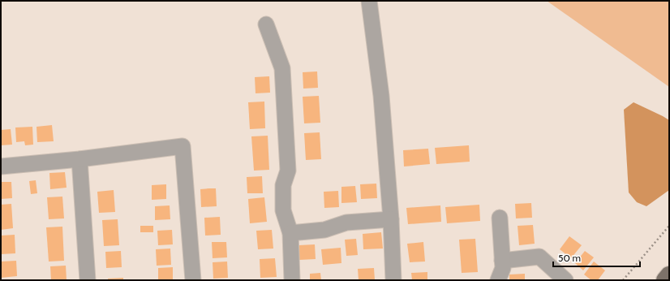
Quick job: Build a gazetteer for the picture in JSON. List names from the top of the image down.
{
  "scale_bar": "50 m"
}
